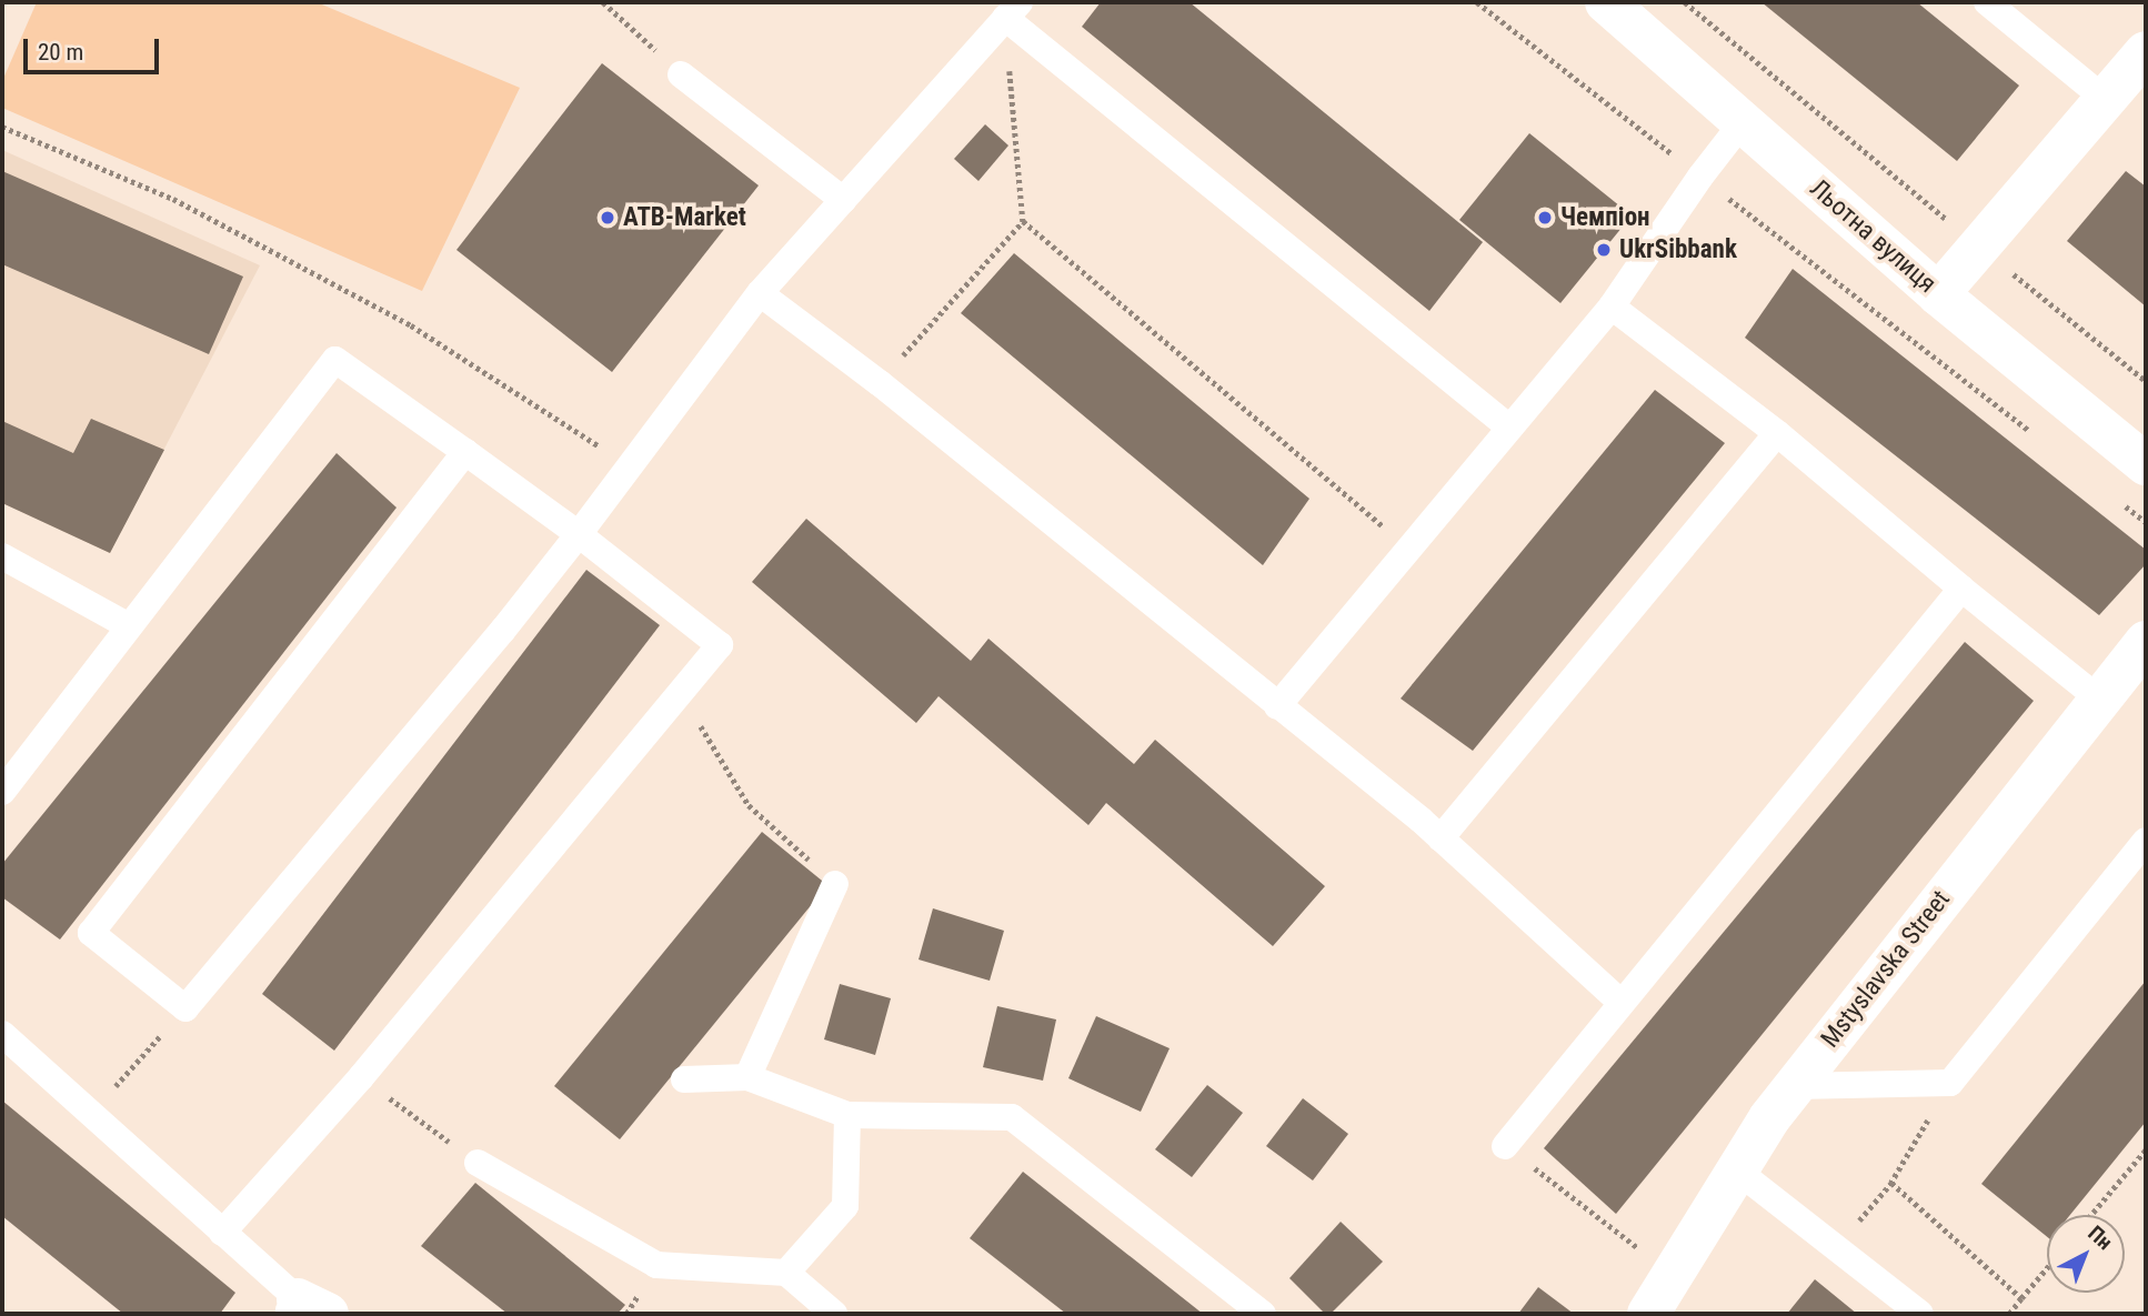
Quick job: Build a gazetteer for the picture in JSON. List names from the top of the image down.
{
  "streets": {
    "street": ["Льотна вулиця", "Mstyslavska Street"]
  },
  "places": ["ATB-Market", "Чемпіон", "UkrSibbank"],
  "scale_bar": "20 m",
  "north": "top right"
}
